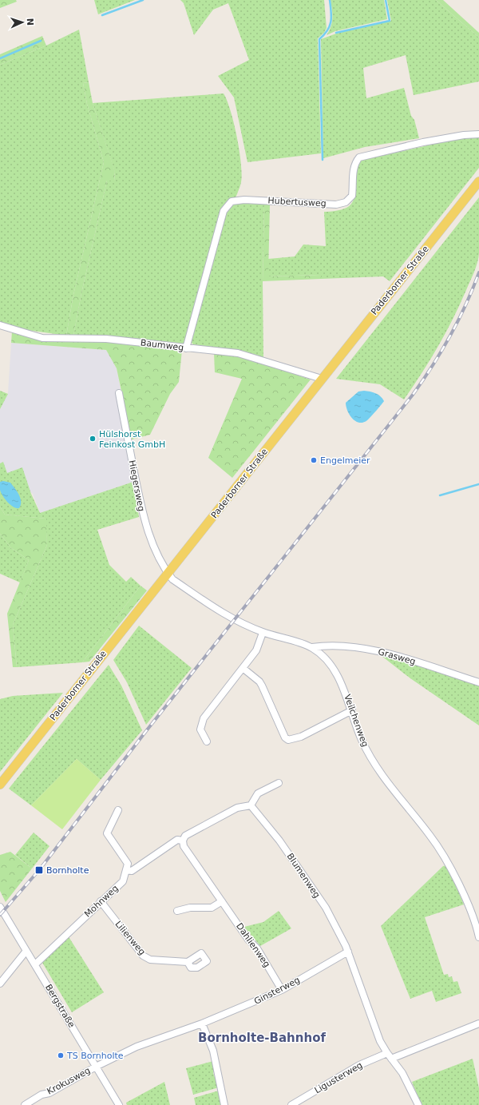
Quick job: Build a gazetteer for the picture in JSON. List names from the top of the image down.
{
  "streets": {
    "main road": ["Paderborner Straße"],
    "street": [
      "Hubertusweg",
      "Baumweg",
      "Hiegersweg",
      "Grasweg",
      "Veilchenweg",
      "Blumenweg",
      "Mohnweg",
      "Lilienweg",
      "Dahlienweg",
      "Ginsterweg",
      "Bergstraße",
      "Ligusterweg",
      "Krokusweg"
    ]
  },
  "crossings": [
    ["Hubertusweg", "Baumweg"],
    ["Paderborner Straße", "Baumweg"],
    ["Paderborner Straße", "Hiegersweg"],
    ["Paderborner Straße", "Veilchenweg"],
    ["Hiegersweg", "Veilchenweg"],
    ["Grasweg", "Veilchenweg"],
    ["Blumenweg", "Ginsterweg"],
    ["Mohnweg", "Lilienweg"],
    ["Mohnweg", "Bergstraße"],
    ["Dahlienweg", "Ginsterweg"],
    ["Ginsterweg", "Bergstraße"],
    ["Ginsterweg", "Krokusweg"],
    ["Bergstraße", "Krokusweg"]
  ],
  "districts": ["Bornholte-Bahnhof"],
  "places": {
    "other": ["Hülshorst Feinkost GmbH", "Engelmeier", "TS Bornholte"],
    "transit": ["Bornholte"]
  },
  "north": "right"
}
